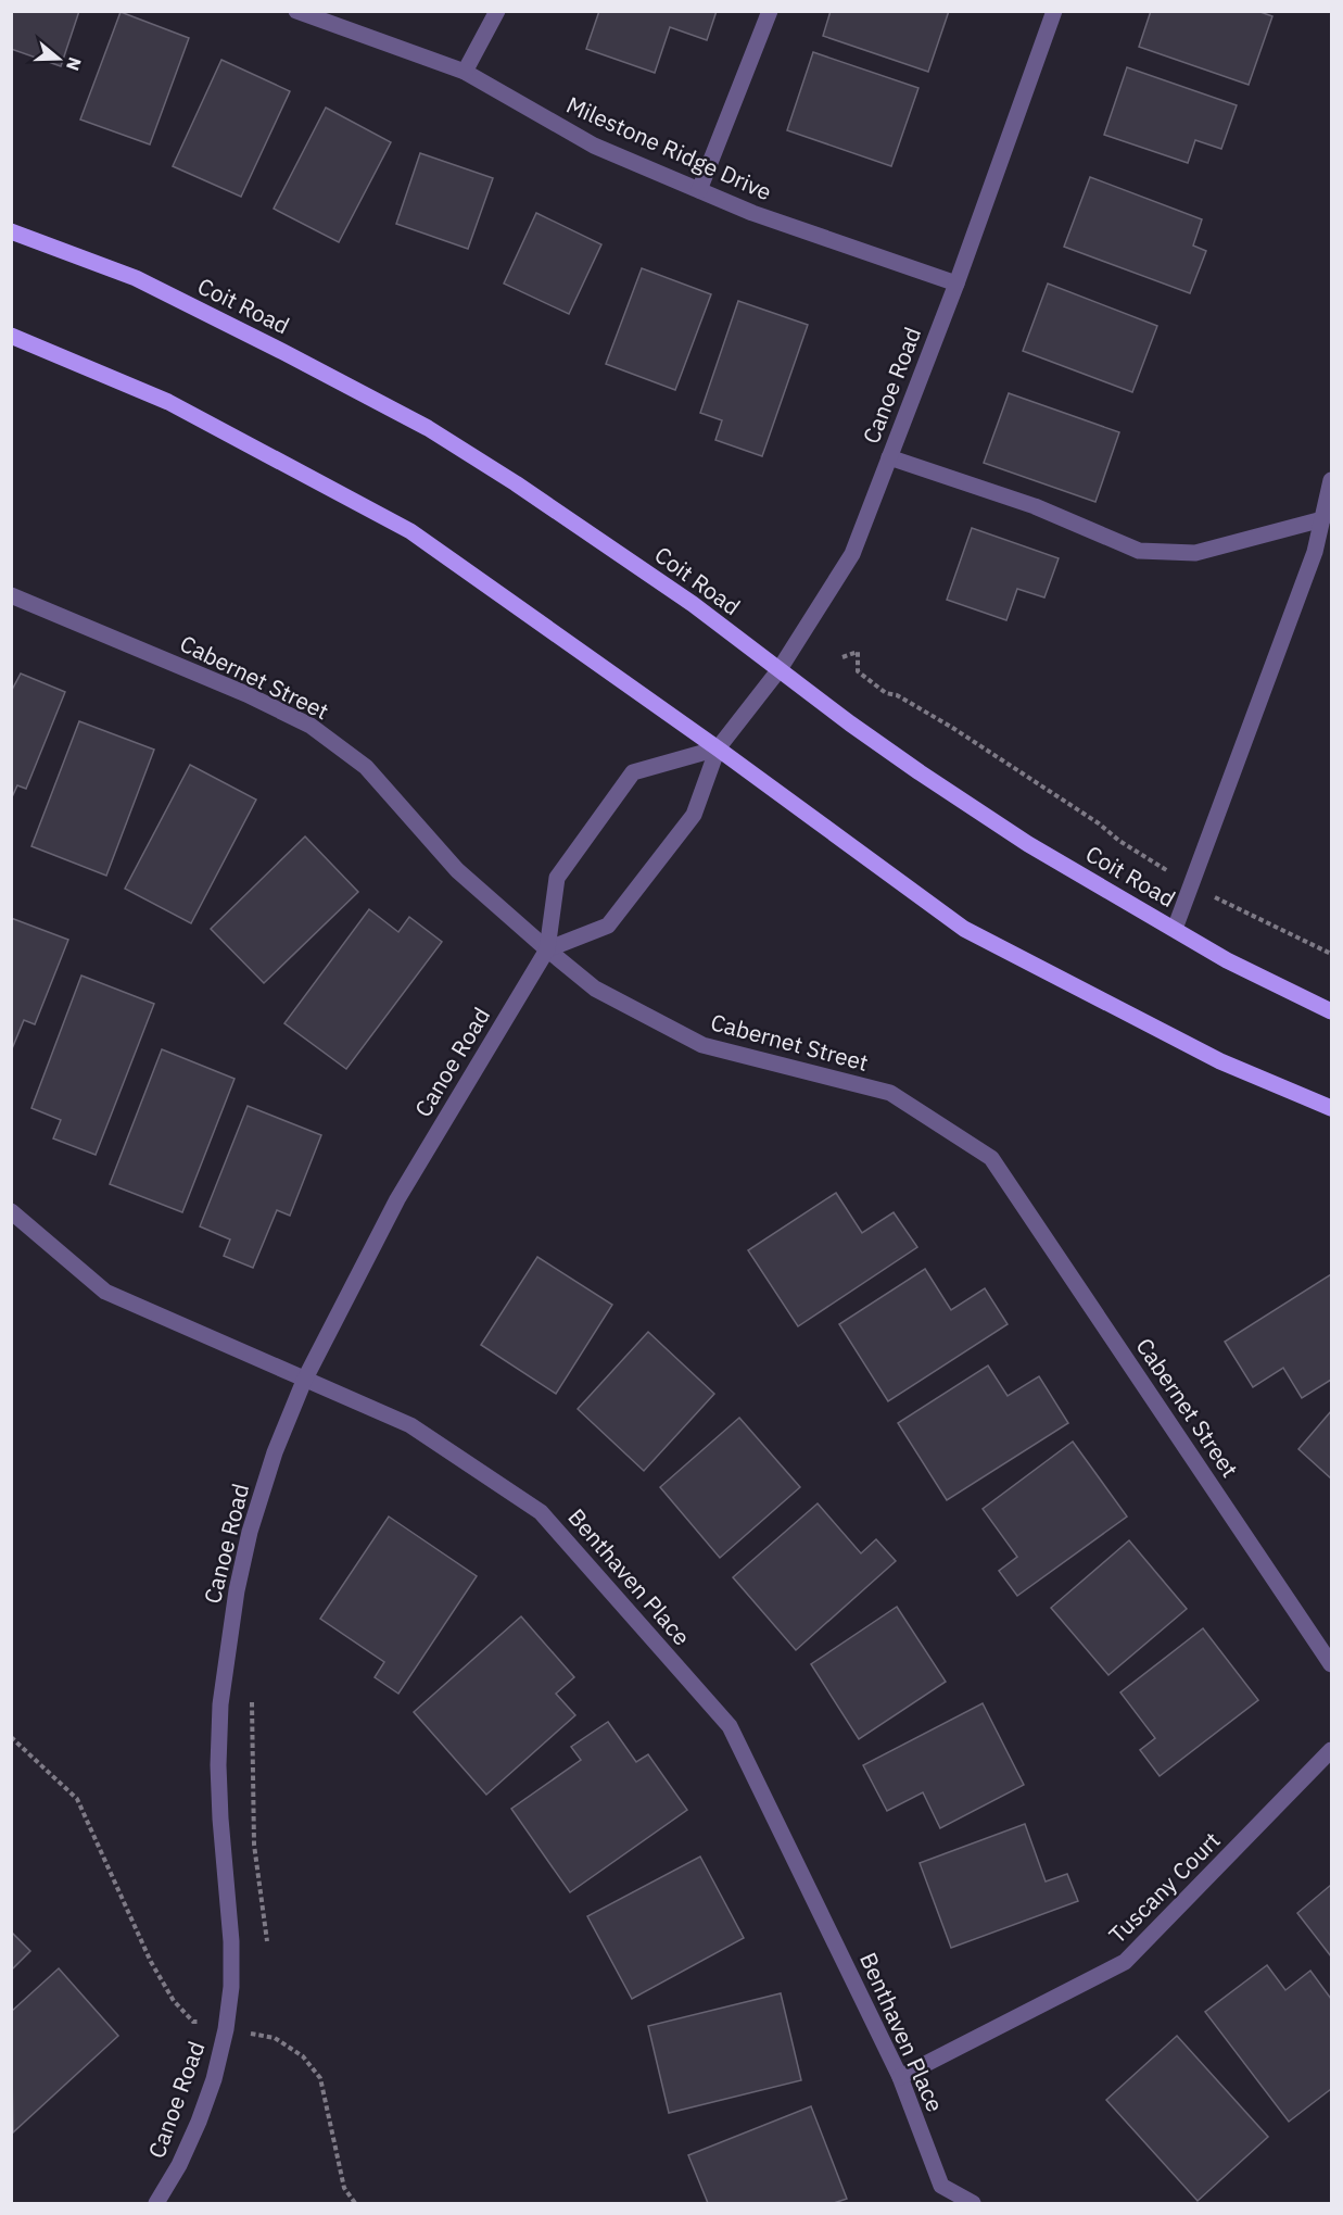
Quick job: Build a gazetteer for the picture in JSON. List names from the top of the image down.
{
  "streets": {
    "main road": ["Coit Road"],
    "street": [
      "Milestone Ridge Drive",
      "Canoe Road",
      "Cabernet Street",
      "Benthaven Place",
      "Tuscany Court"
    ]
  },
  "crossings": [
    ["Milestone Ridge Drive", "Canoe Road"],
    ["Coit Road", "Canoe Road"],
    ["Canoe Road", "Cabernet Street"],
    ["Canoe Road", "Benthaven Place"],
    ["Benthaven Place", "Tuscany Court"]
  ],
  "north": "right"
}
